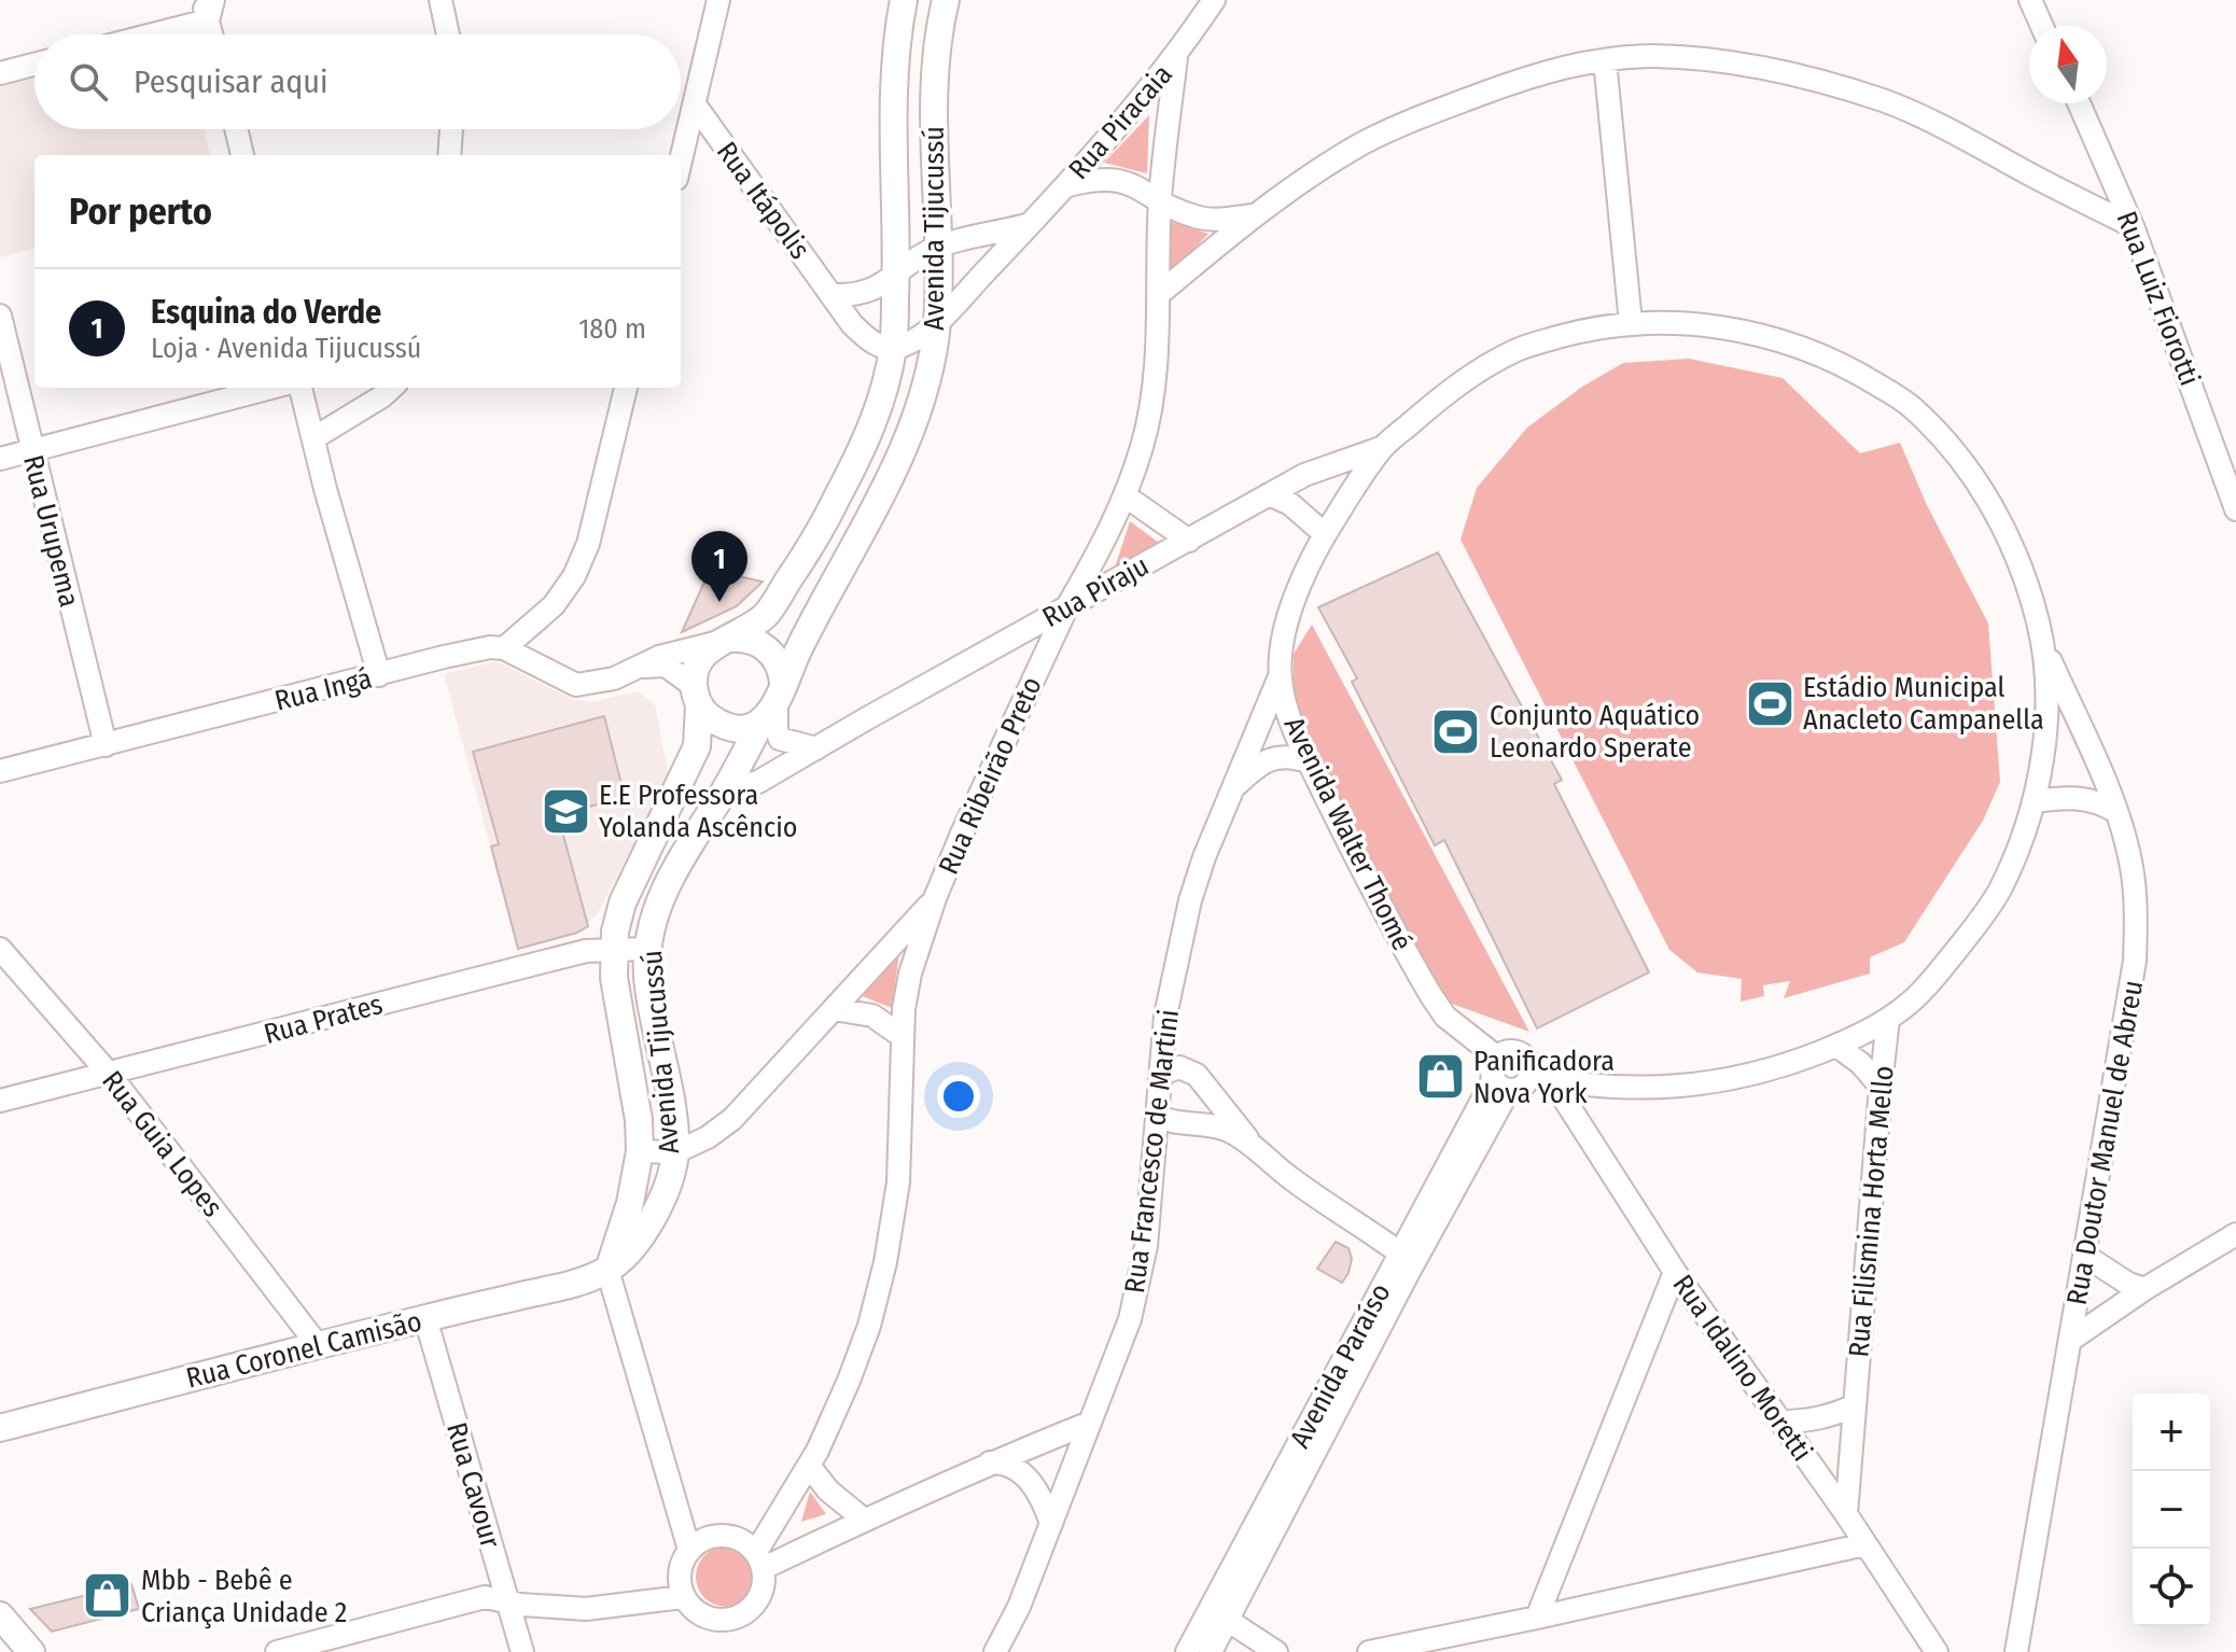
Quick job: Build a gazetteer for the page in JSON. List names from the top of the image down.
{
  "streets": {
    "main road": ["Avenida Tijucussú", "Rua Coronel Camisão"],
    "street": [
      "Rua Piracaia",
      "Rua Itápolis",
      "Rua Luiz Fiorotti",
      "Rua Urupema",
      "Rua Piraju",
      "Rua Ingá",
      "Rua Ribeirão Preto",
      "Avenida Walter Thomé",
      "Rua Prates",
      "Rua Doutor Manuel de Abreu",
      "Rua Guia Lopes",
      "Rua Francesco de Martini",
      "Rua Filismina Horta Mello",
      "Avenida Paraíso",
      "Rua Idalino Moretti",
      "Rua Cavour"
    ]
  },
  "crossings": [
    ["Rua Piracaia", "Rua Itápolis"],
    ["Rua Piracaia", "Avenida Tijucussú"],
    ["Rua Piracaia", "Rua Ribeirão Preto"],
    ["Rua Itápolis", "Avenida Tijucussú"],
    ["Avenida Tijucussú", "Rua Piraju"],
    ["Avenida Tijucussú", "Rua Prates"],
    ["Avenida Tijucussú", "Rua Coronel Camisão"],
    ["Rua Urupema", "Rua Ingá"],
    ["Rua Piraju", "Rua Ribeirão Preto"],
    ["Rua Piraju", "Avenida Walter Thomé"],
    ["Avenida Walter Thomé", "Rua Doutor Manuel de Abreu"],
    ["Avenida Walter Thomé", "Rua Francesco de Martini"],
    ["Avenida Walter Thomé", "Rua Filismina Horta Mello"],
    ["Avenida Walter Thomé", "Avenida Paraíso"],
    ["Avenida Walter Thomé", "Rua Idalino Moretti"],
    ["Rua Prates", "Rua Guia Lopes"],
    ["Rua Guia Lopes", "Rua Coronel Camisão"],
    ["Rua Filismina Horta Mello", "Rua Idalino Moretti"],
    ["Rua Coronel Camisão", "Rua Cavour"]
  ],
  "places": {
    "sports": ["Estádio Municipal Anacleto Campanella", "Conjunto Aquático Leonardo Sperate"],
    "school or university": ["E.E Professora Yolanda Ascêncio"],
    "shop": ["Panificadora Nova York", "Mbb - Bebê e Criança Unidade 2"]
  },
  "north": "top",
  "page": {
    "search": "Pesquisar aqui",
    "heading": "Por perto",
    "list": [
      {
        "mark": "1",
        "name": "Esquina do Verde",
        "note": "Loja · Avenida Tijucussú",
        "value": "180 m"
      }
    ],
    "pins": "1",
    "map_buttons": ["+", "−"]
  }
}
